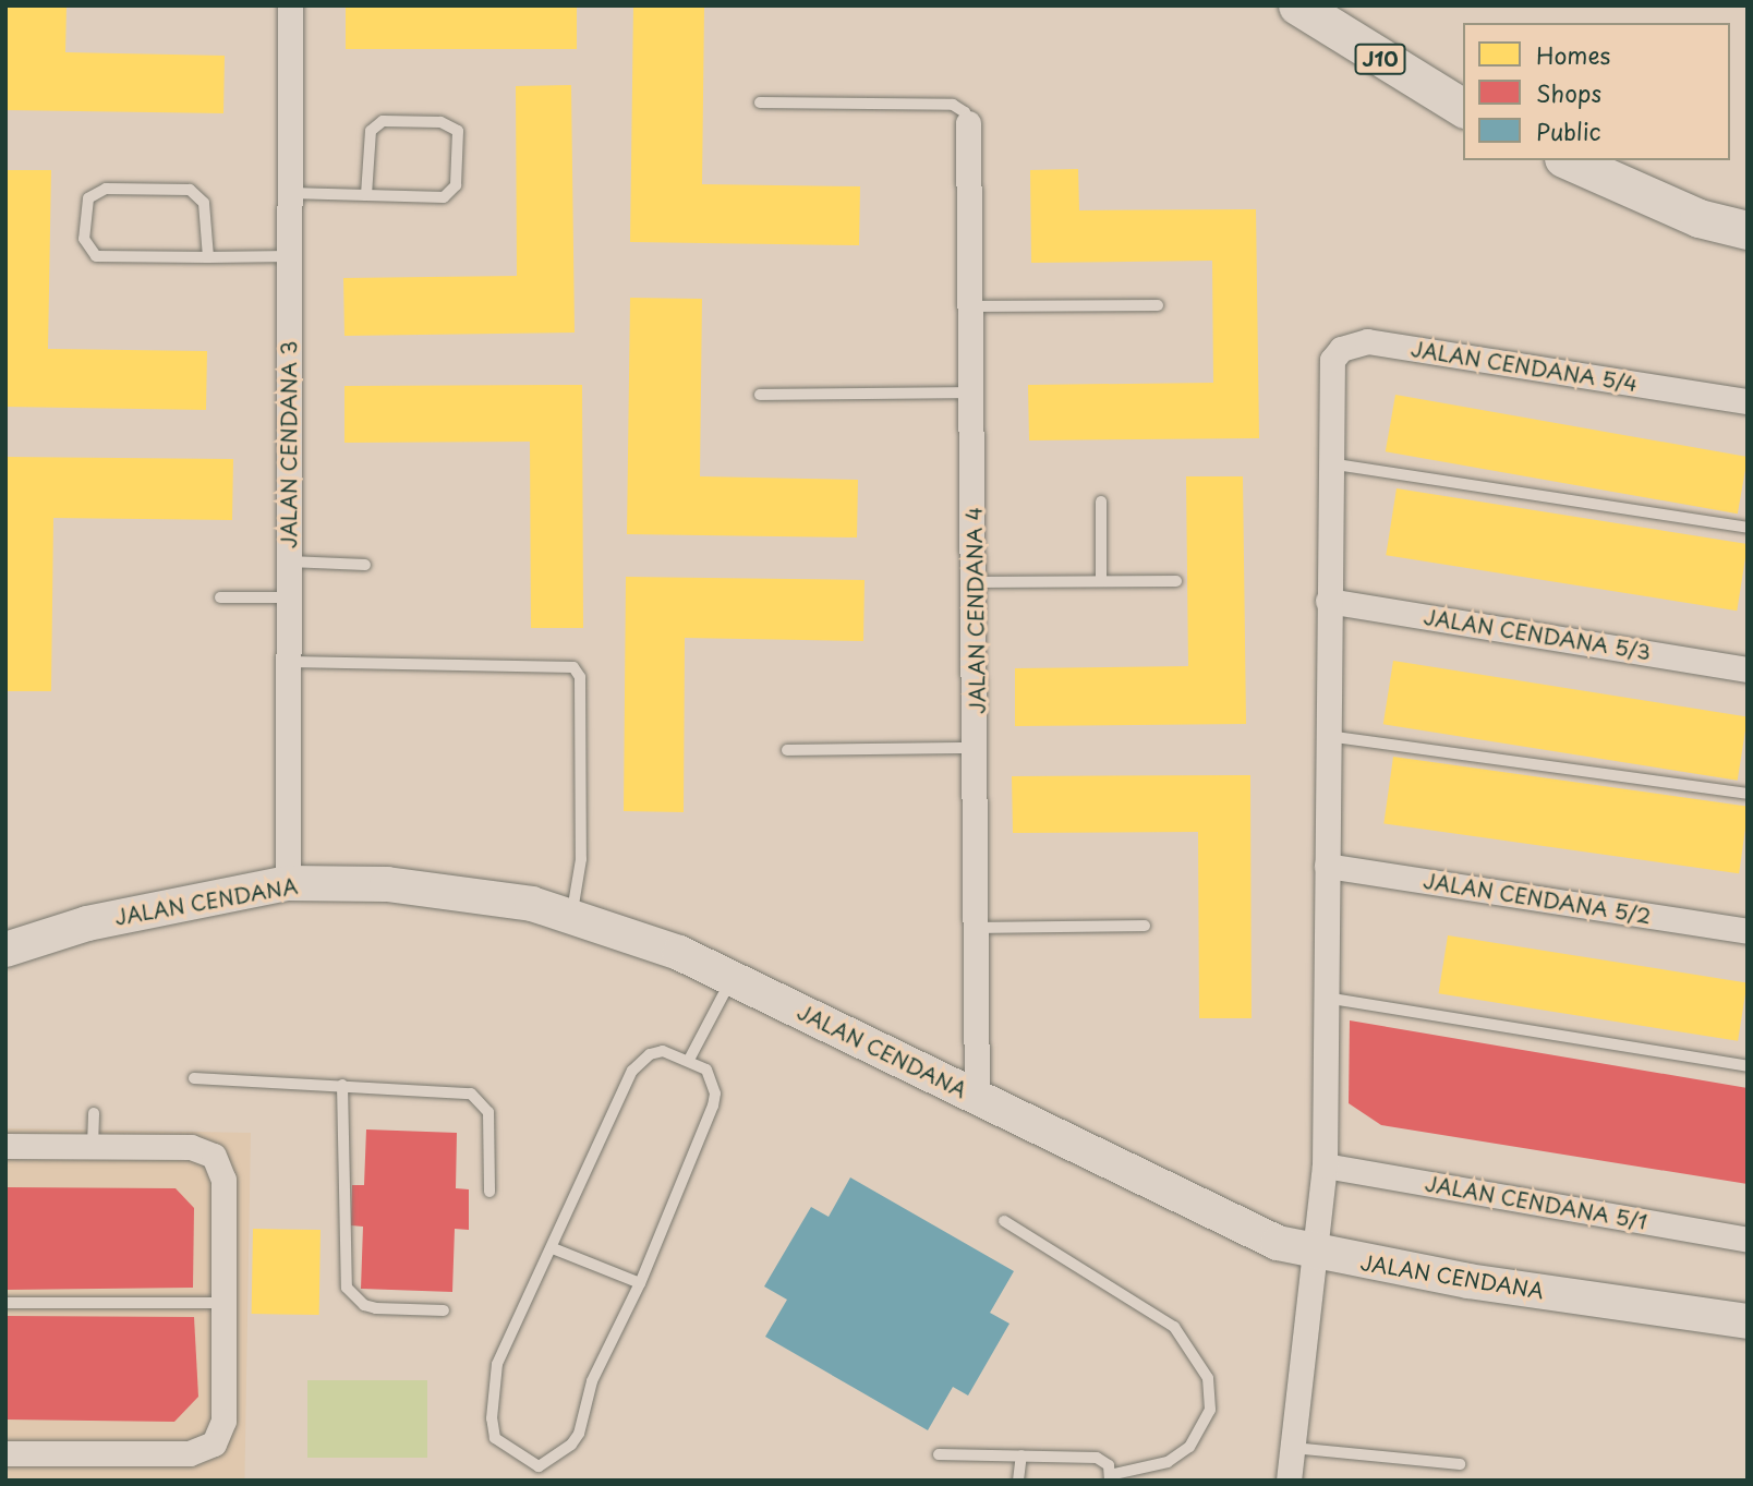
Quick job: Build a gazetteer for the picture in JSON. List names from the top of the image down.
{
  "streets": {
    "main road": ["J10"],
    "street": [
      "JALAN CENDANA 5/4",
      "JALAN CENDANA 3",
      "JALAN CENDANA 4",
      "JALAN CENDANA 5/3",
      "JALAN CENDANA 5/2",
      "JALAN CENDANA",
      "JALAN CENDANA 5/1"
    ]
  },
  "crossings": [
    ["JALAN CENDANA 3", "JALAN CENDANA"],
    ["JALAN CENDANA 4", "JALAN CENDANA"]
  ],
  "legend": ["Homes", "Shops", "Public"]
}
